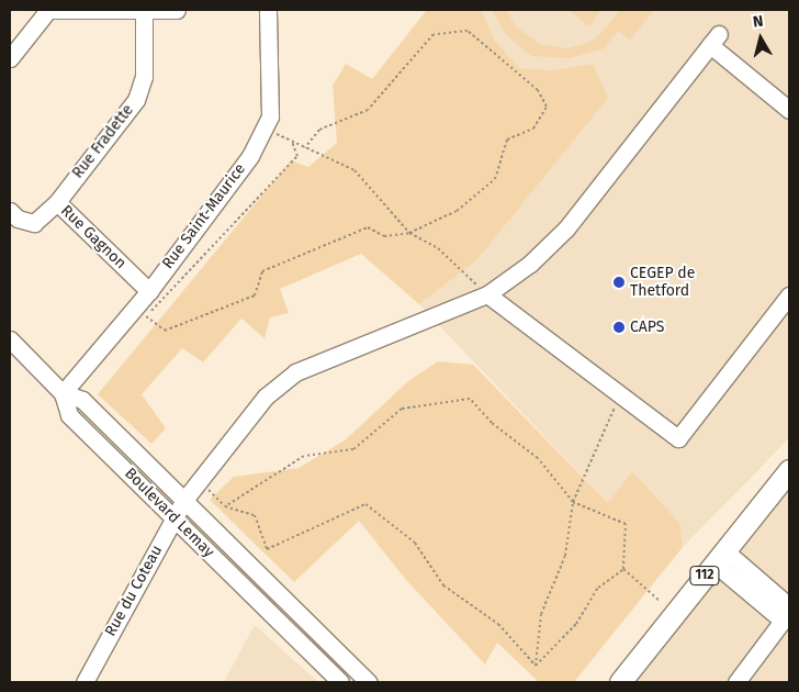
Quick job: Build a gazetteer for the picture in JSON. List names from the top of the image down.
{
  "streets": {
    "main road": ["112"],
    "street": [
      "Rue Fradette",
      "Rue Saint-Maurice",
      "Rue Gagnon",
      "Boulevard Lemay",
      "Rue du Coteau"
    ]
  },
  "crossings": [
    ["Rue Fradette", "Rue Gagnon"],
    ["Rue Saint-Maurice", "Rue Gagnon"],
    ["Rue Saint-Maurice", "Boulevard Lemay"],
    ["Boulevard Lemay", "Rue du Coteau"]
  ],
  "places": ["CEGEP de Thetford", "CAPS"],
  "north": "top"
}
